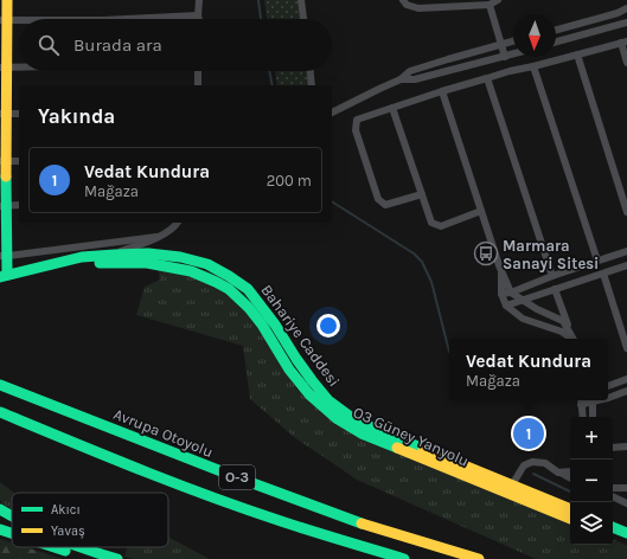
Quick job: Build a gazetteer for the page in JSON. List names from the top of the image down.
{
  "streets": {
    "main road": [
      "Bahariye Caddesi",
      "Avrupa Otoyolu",
      "O3 Güney Yanyolu",
      "O-3"
    ]
  },
  "crossings": [
    ["Bahariye Caddesi", "O3 Güney Yanyolu"]
  ],
  "places": {
    "bus stop": ["Marmara Sanayi Sitesi"]
  },
  "legend": ["Akıcı", "Yavaş"],
  "north": "bottom",
  "page": {
    "search": "Burada ara",
    "heading": "Yakında",
    "list": [
      {
        "mark": "1",
        "name": "Vedat Kundura",
        "note": "Mağaza",
        "value": "200 m"
      }
    ],
    "popup": ["Vedat Kundura", "Mağaza"],
    "pins": "1",
    "map_buttons": ["+", "−"]
  }
}
